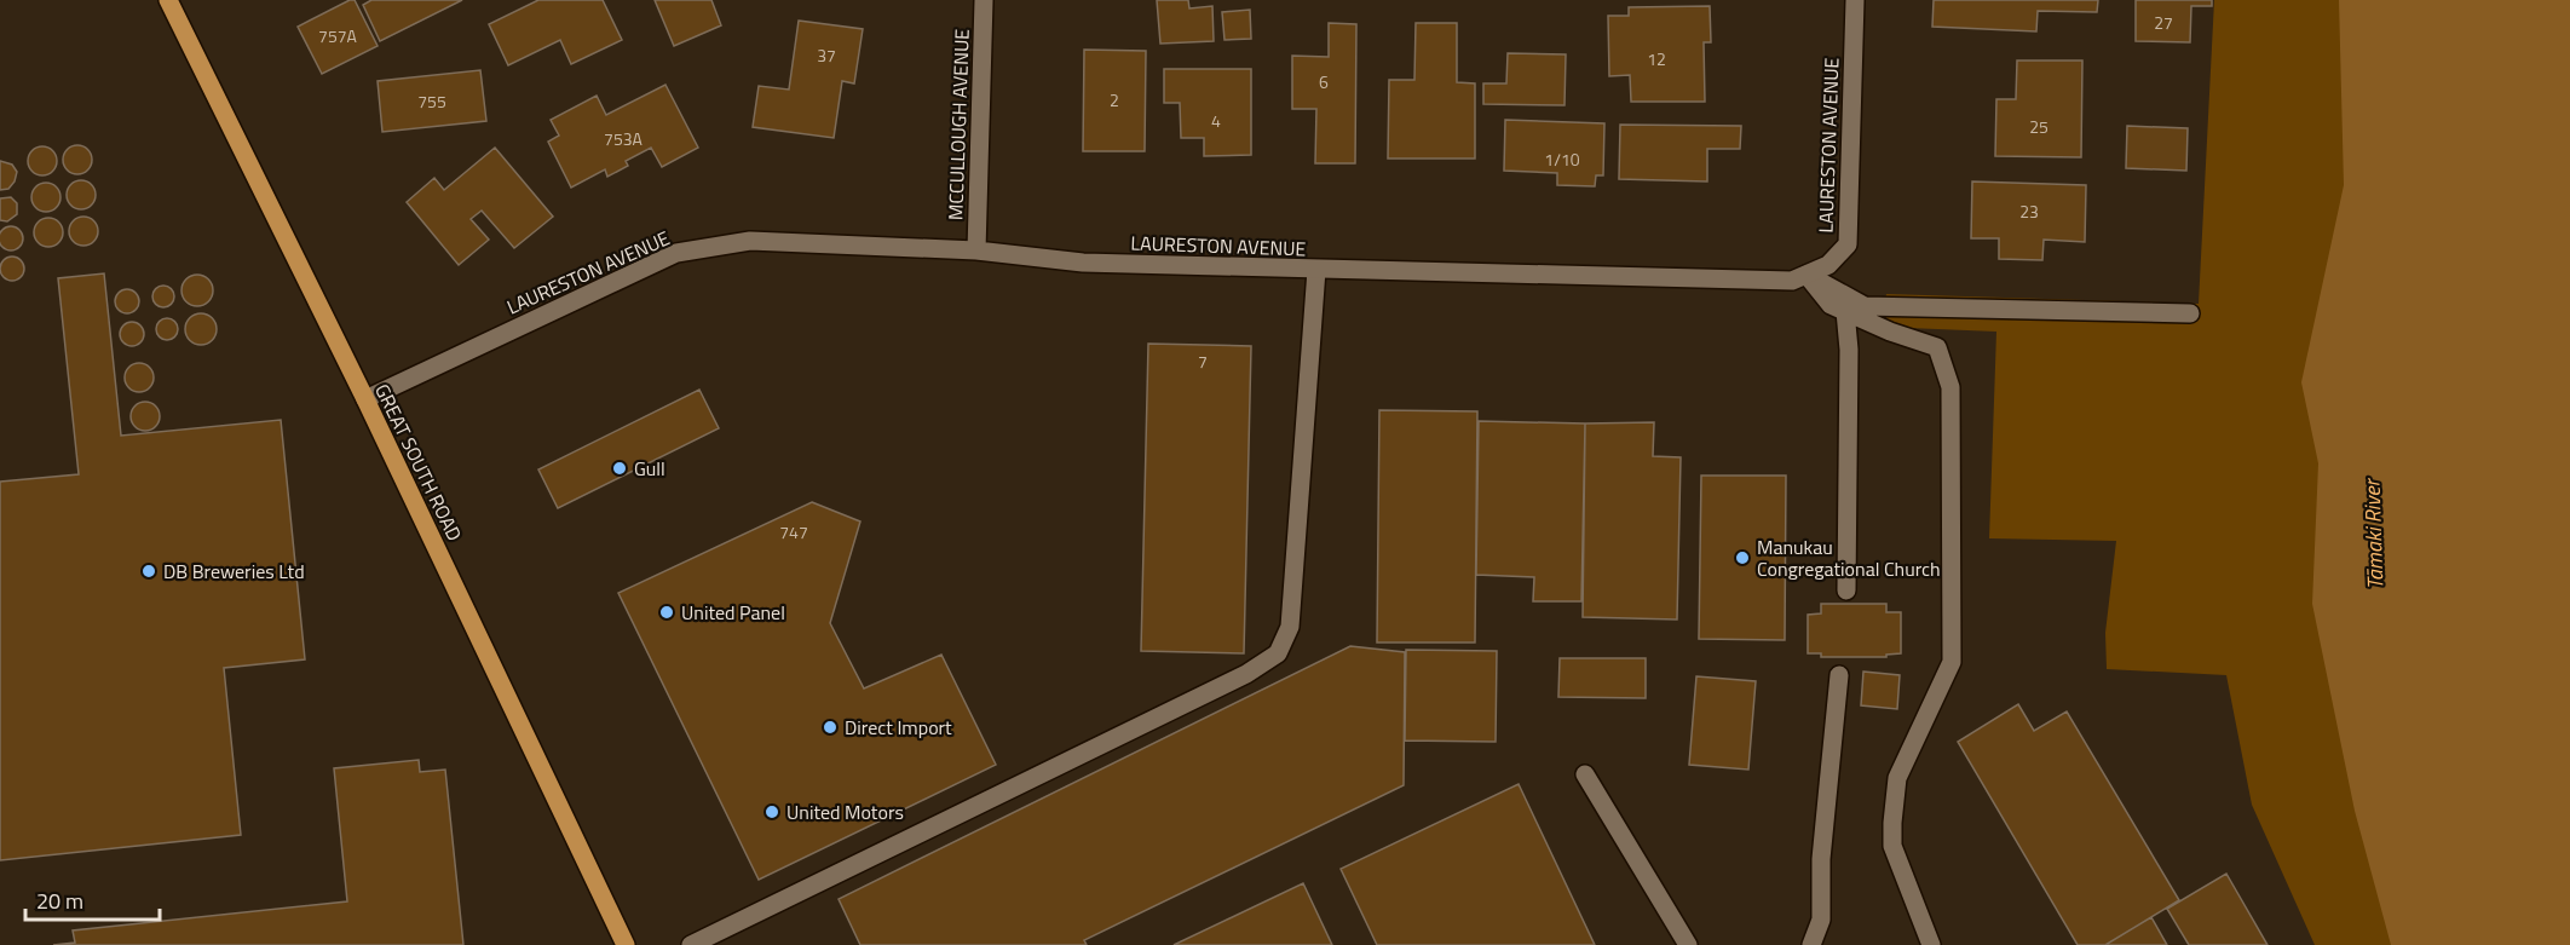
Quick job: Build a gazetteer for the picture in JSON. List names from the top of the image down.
{
  "streets": {
    "main road": ["GREAT SOUTH ROAD"],
    "street": ["MCCULLOUGH AVENUE", "LAURESTON AVENUE"]
  },
  "crossings": [
    ["MCCULLOUGH AVENUE", "LAURESTON AVENUE"],
    ["LAURESTON AVENUE", "GREAT SOUTH ROAD"]
  ],
  "water": ["Tāmaki River"],
  "places": [
    "Gull",
    "Manukau Congregational Church",
    "DB Breweries Ltd",
    "United Panel",
    "Direct Import",
    "United Motors"
  ],
  "house_numbers": [
    "27",
    "757A",
    "37",
    "12",
    "6",
    "2",
    "755",
    "4",
    "25",
    "753A",
    "1/10",
    "23",
    "7",
    "747"
  ],
  "scale_bar": "20 m"
}
